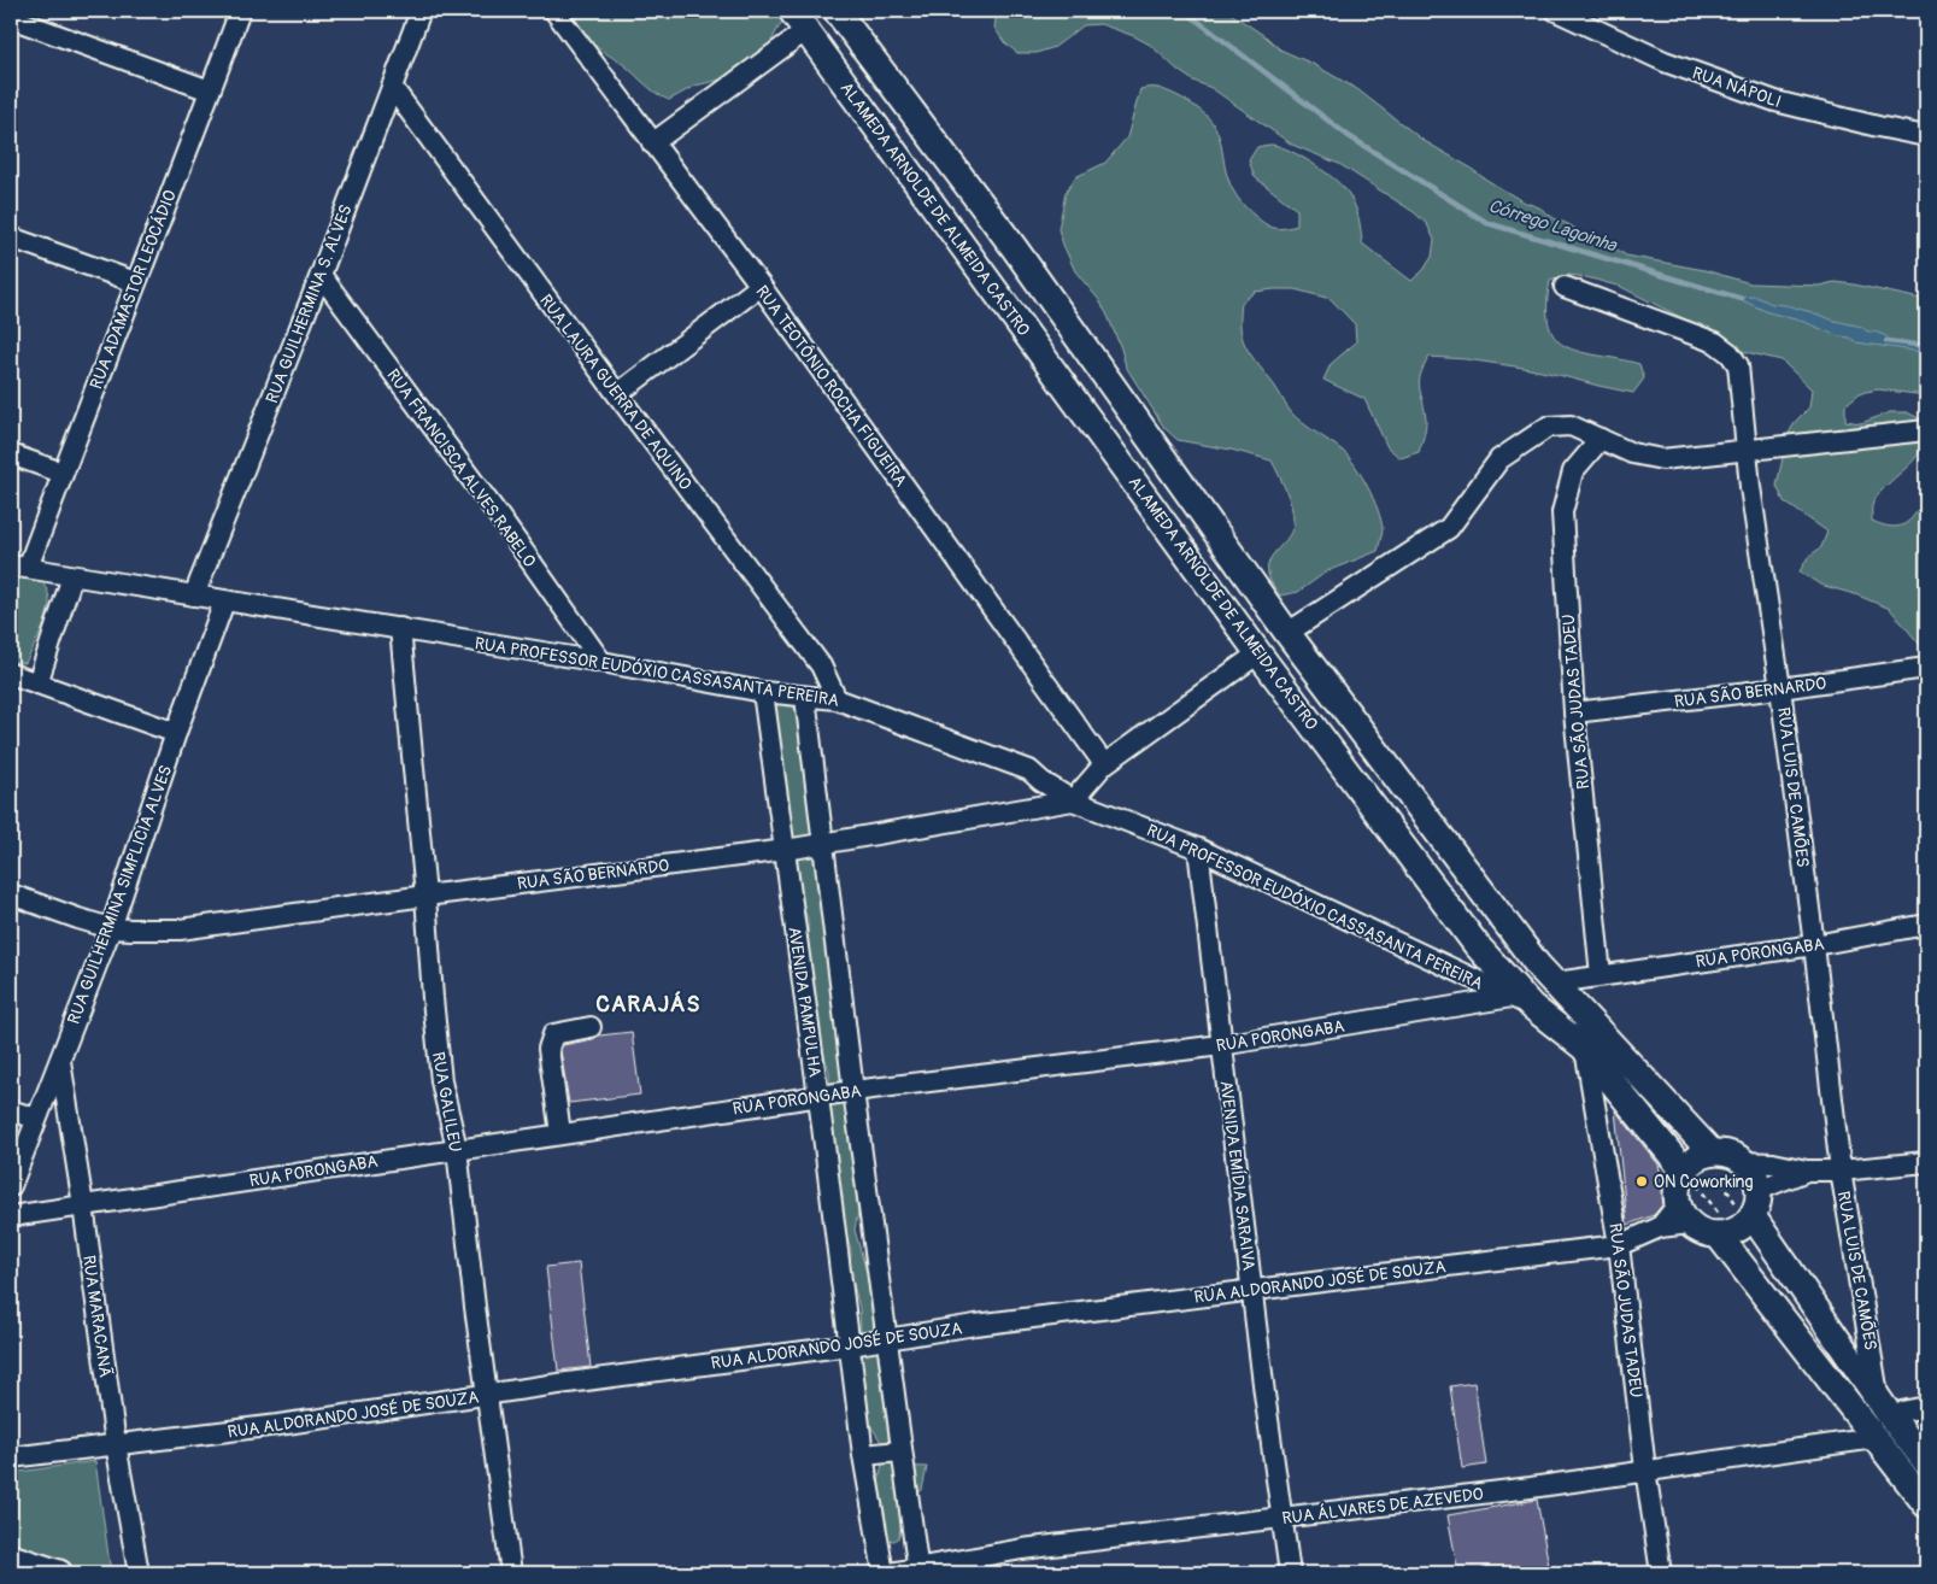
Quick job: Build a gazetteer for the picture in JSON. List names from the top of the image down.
{
  "streets": {
    "main road": ["ALAMEDA ARNOLDE DE ALMEIDA CASTRO"],
    "street": [
      "RUA NÁPOLI",
      "RUA ADAMASTOR LEOCÁDIO",
      "RUA GUILHERMINA S. ALVES",
      "RUA TEOTÔNIO ROCHA FIGUEIRA",
      "RUA LAURA GUERRA DE AQUINO",
      "RUA FRANCISCA ALVES RABELO",
      "RUA PROFESSOR EUDÓXIO CASSASANTA PEREIRA",
      "RUA SÃO BERNARDO",
      "RUA SÃO JUDAS TADEU",
      "RUA LUIS DE CAMÕES",
      "RUA GUILHERMINA SIMPLICIA ALVES",
      "RUA PORONGABA",
      "AVENIDA PAMPULHA",
      "RUA GALILEU",
      "AVENIDA EMÍDIA SARAIVA",
      "RUA ALDORANDO JOSÉ DE SOUZA",
      "RUA MARACANÃ",
      "RUA ÁLVARES DE AZEVEDO"
    ]
  },
  "crossings": [
    ["ALAMEDA ARNOLDE DE ALMEIDA CASTRO", "RUA PROFESSOR EUDÓXIO CASSASANTA PEREIRA"],
    ["ALAMEDA ARNOLDE DE ALMEIDA CASTRO", "RUA SÃO JUDAS TADEU"],
    ["ALAMEDA ARNOLDE DE ALMEIDA CASTRO", "RUA PORONGABA"],
    ["ALAMEDA ARNOLDE DE ALMEIDA CASTRO", "RUA ALDORANDO JOSÉ DE SOUZA"],
    ["RUA ADAMASTOR LEOCÁDIO", "RUA PROFESSOR EUDÓXIO CASSASANTA PEREIRA"],
    ["RUA GUILHERMINA S. ALVES", "RUA LAURA GUERRA DE AQUINO"],
    ["RUA GUILHERMINA S. ALVES", "RUA FRANCISCA ALVES RABELO"],
    ["RUA GUILHERMINA S. ALVES", "RUA PROFESSOR EUDÓXIO CASSASANTA PEREIRA"],
    ["RUA LAURA GUERRA DE AQUINO", "RUA PROFESSOR EUDÓXIO CASSASANTA PEREIRA"],
    ["RUA FRANCISCA ALVES RABELO", "RUA PROFESSOR EUDÓXIO CASSASANTA PEREIRA"],
    ["RUA PROFESSOR EUDÓXIO CASSASANTA PEREIRA", "RUA SÃO BERNARDO"],
    ["RUA PROFESSOR EUDÓXIO CASSASANTA PEREIRA", "RUA GUILHERMINA SIMPLICIA ALVES"],
    ["RUA PROFESSOR EUDÓXIO CASSASANTA PEREIRA", "RUA PORONGABA"],
    ["RUA PROFESSOR EUDÓXIO CASSASANTA PEREIRA", "AVENIDA PAMPULHA"],
    ["RUA PROFESSOR EUDÓXIO CASSASANTA PEREIRA", "RUA GALILEU"],
    ["RUA PROFESSOR EUDÓXIO CASSASANTA PEREIRA", "AVENIDA EMÍDIA SARAIVA"],
    ["RUA SÃO BERNARDO", "RUA SÃO JUDAS TADEU"],
    ["RUA SÃO BERNARDO", "RUA LUIS DE CAMÕES"],
    ["RUA SÃO BERNARDO", "RUA GUILHERMINA SIMPLICIA ALVES"],
    ["RUA SÃO BERNARDO", "AVENIDA PAMPULHA"],
    ["RUA SÃO BERNARDO", "RUA GALILEU"],
    ["RUA SÃO JUDAS TADEU", "RUA PORONGABA"],
    ["RUA SÃO JUDAS TADEU", "RUA ALDORANDO JOSÉ DE SOUZA"],
    ["RUA SÃO JUDAS TADEU", "RUA ÁLVARES DE AZEVEDO"],
    ["RUA LUIS DE CAMÕES", "RUA PORONGABA"],
    ["RUA GUILHERMINA SIMPLICIA ALVES", "RUA MARACANÃ"],
    ["RUA PORONGABA", "AVENIDA PAMPULHA"],
    ["RUA PORONGABA", "RUA GALILEU"],
    ["RUA PORONGABA", "AVENIDA EMÍDIA SARAIVA"],
    ["RUA PORONGABA", "RUA MARACANÃ"],
    ["AVENIDA PAMPULHA", "RUA ALDORANDO JOSÉ DE SOUZA"],
    ["RUA GALILEU", "RUA ALDORANDO JOSÉ DE SOUZA"],
    ["AVENIDA EMÍDIA SARAIVA", "RUA ALDORANDO JOSÉ DE SOUZA"],
    ["AVENIDA EMÍDIA SARAIVA", "RUA ÁLVARES DE AZEVEDO"],
    ["RUA ALDORANDO JOSÉ DE SOUZA", "RUA MARACANÃ"]
  ],
  "districts": ["CARAJÁS"],
  "water": ["Córrego Lagoinha"],
  "places": ["ON Coworking"]
}
